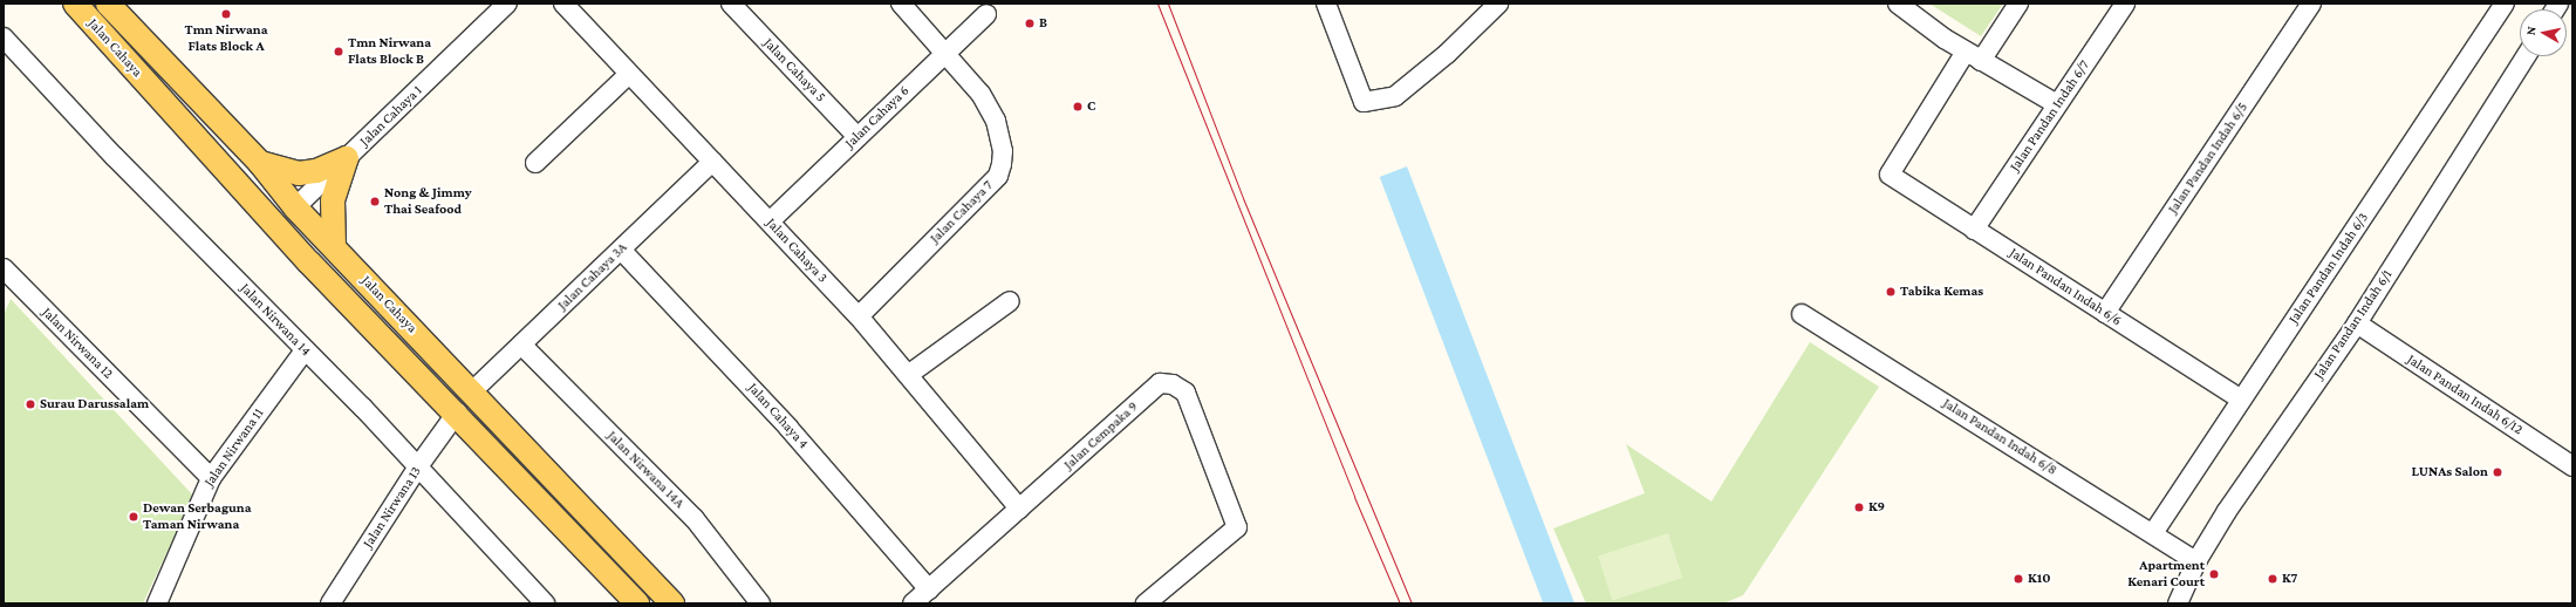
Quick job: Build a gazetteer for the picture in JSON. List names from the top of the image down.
{
  "streets": {
    "main road": ["Jalan Cahaya"],
    "street": [
      "Jalan Cahaya 5",
      "Jalan Cahaya 1",
      "Jalan Pandan Indah 6/7",
      "Jalan Cahaya 6",
      "Jalan Pandan Indah 6/5",
      "Jalan Cahaya 7",
      "Jalan Cahaya 3",
      "Jalan Pandan Indah 6/3",
      "Jalan Cahaya 3A",
      "Jalan Pandan Indah 6/6",
      "Jalan Nirwana 14",
      "Jalan Pandan Indah 6/1",
      "Jalan Nirwana 12",
      "Jalan Pandan Indah 6/12",
      "Jalan Cahaya 4",
      "Jalan Cempaka 9",
      "Jalan Pandan Indah 6/8",
      "Jalan Nirwana 11",
      "Jalan Nirwana 14A",
      "Jalan Nirwana 13"
    ]
  },
  "crossings": [
    ["Jalan Cahaya", "Jalan Cahaya 1"],
    ["Jalan Cahaya", "Jalan Cahaya 3A"],
    ["Jalan Cahaya", "Jalan Nirwana 13"],
    ["Jalan Cahaya 5", "Jalan Cahaya 6"],
    ["Jalan Pandan Indah 6/7", "Jalan Pandan Indah 6/6"],
    ["Jalan Cahaya 6", "Jalan Cahaya 7"],
    ["Jalan Cahaya 6", "Jalan Cahaya 3"],
    ["Jalan Pandan Indah 6/5", "Jalan Pandan Indah 6/6"],
    ["Jalan Cahaya 7", "Jalan Cahaya 3"],
    ["Jalan Cahaya 3", "Jalan Cahaya 3A"],
    ["Jalan Cahaya 3", "Jalan Cempaka 9"],
    ["Jalan Pandan Indah 6/3", "Jalan Pandan Indah 6/6"],
    ["Jalan Pandan Indah 6/3", "Jalan Pandan Indah 6/8"],
    ["Jalan Cahaya 3A", "Jalan Cahaya 4"],
    ["Jalan Cahaya 3A", "Jalan Nirwana 14A"],
    ["Jalan Nirwana 14", "Jalan Nirwana 11"],
    ["Jalan Nirwana 14", "Jalan Nirwana 13"],
    ["Jalan Pandan Indah 6/1", "Jalan Pandan Indah 6/12"],
    ["Jalan Pandan Indah 6/1", "Jalan Pandan Indah 6/8"],
    ["Jalan Nirwana 12", "Jalan Nirwana 11"],
    ["Jalan Cahaya 4", "Jalan Cempaka 9"]
  ],
  "places": [
    "Tmn Nirwana Flats Block A",
    "B",
    "Tmn Nirwana Flats Block B",
    "C",
    "Nong & Jimmy Thai Seafood",
    "Tabika Kemas",
    "Surau Darussalam",
    "LUNAs Salon",
    "K9",
    "Dewan Serbaguna Taman Nirwana",
    "Apartment Kenari Court",
    "K10",
    "K7"
  ],
  "north": "left"
}
